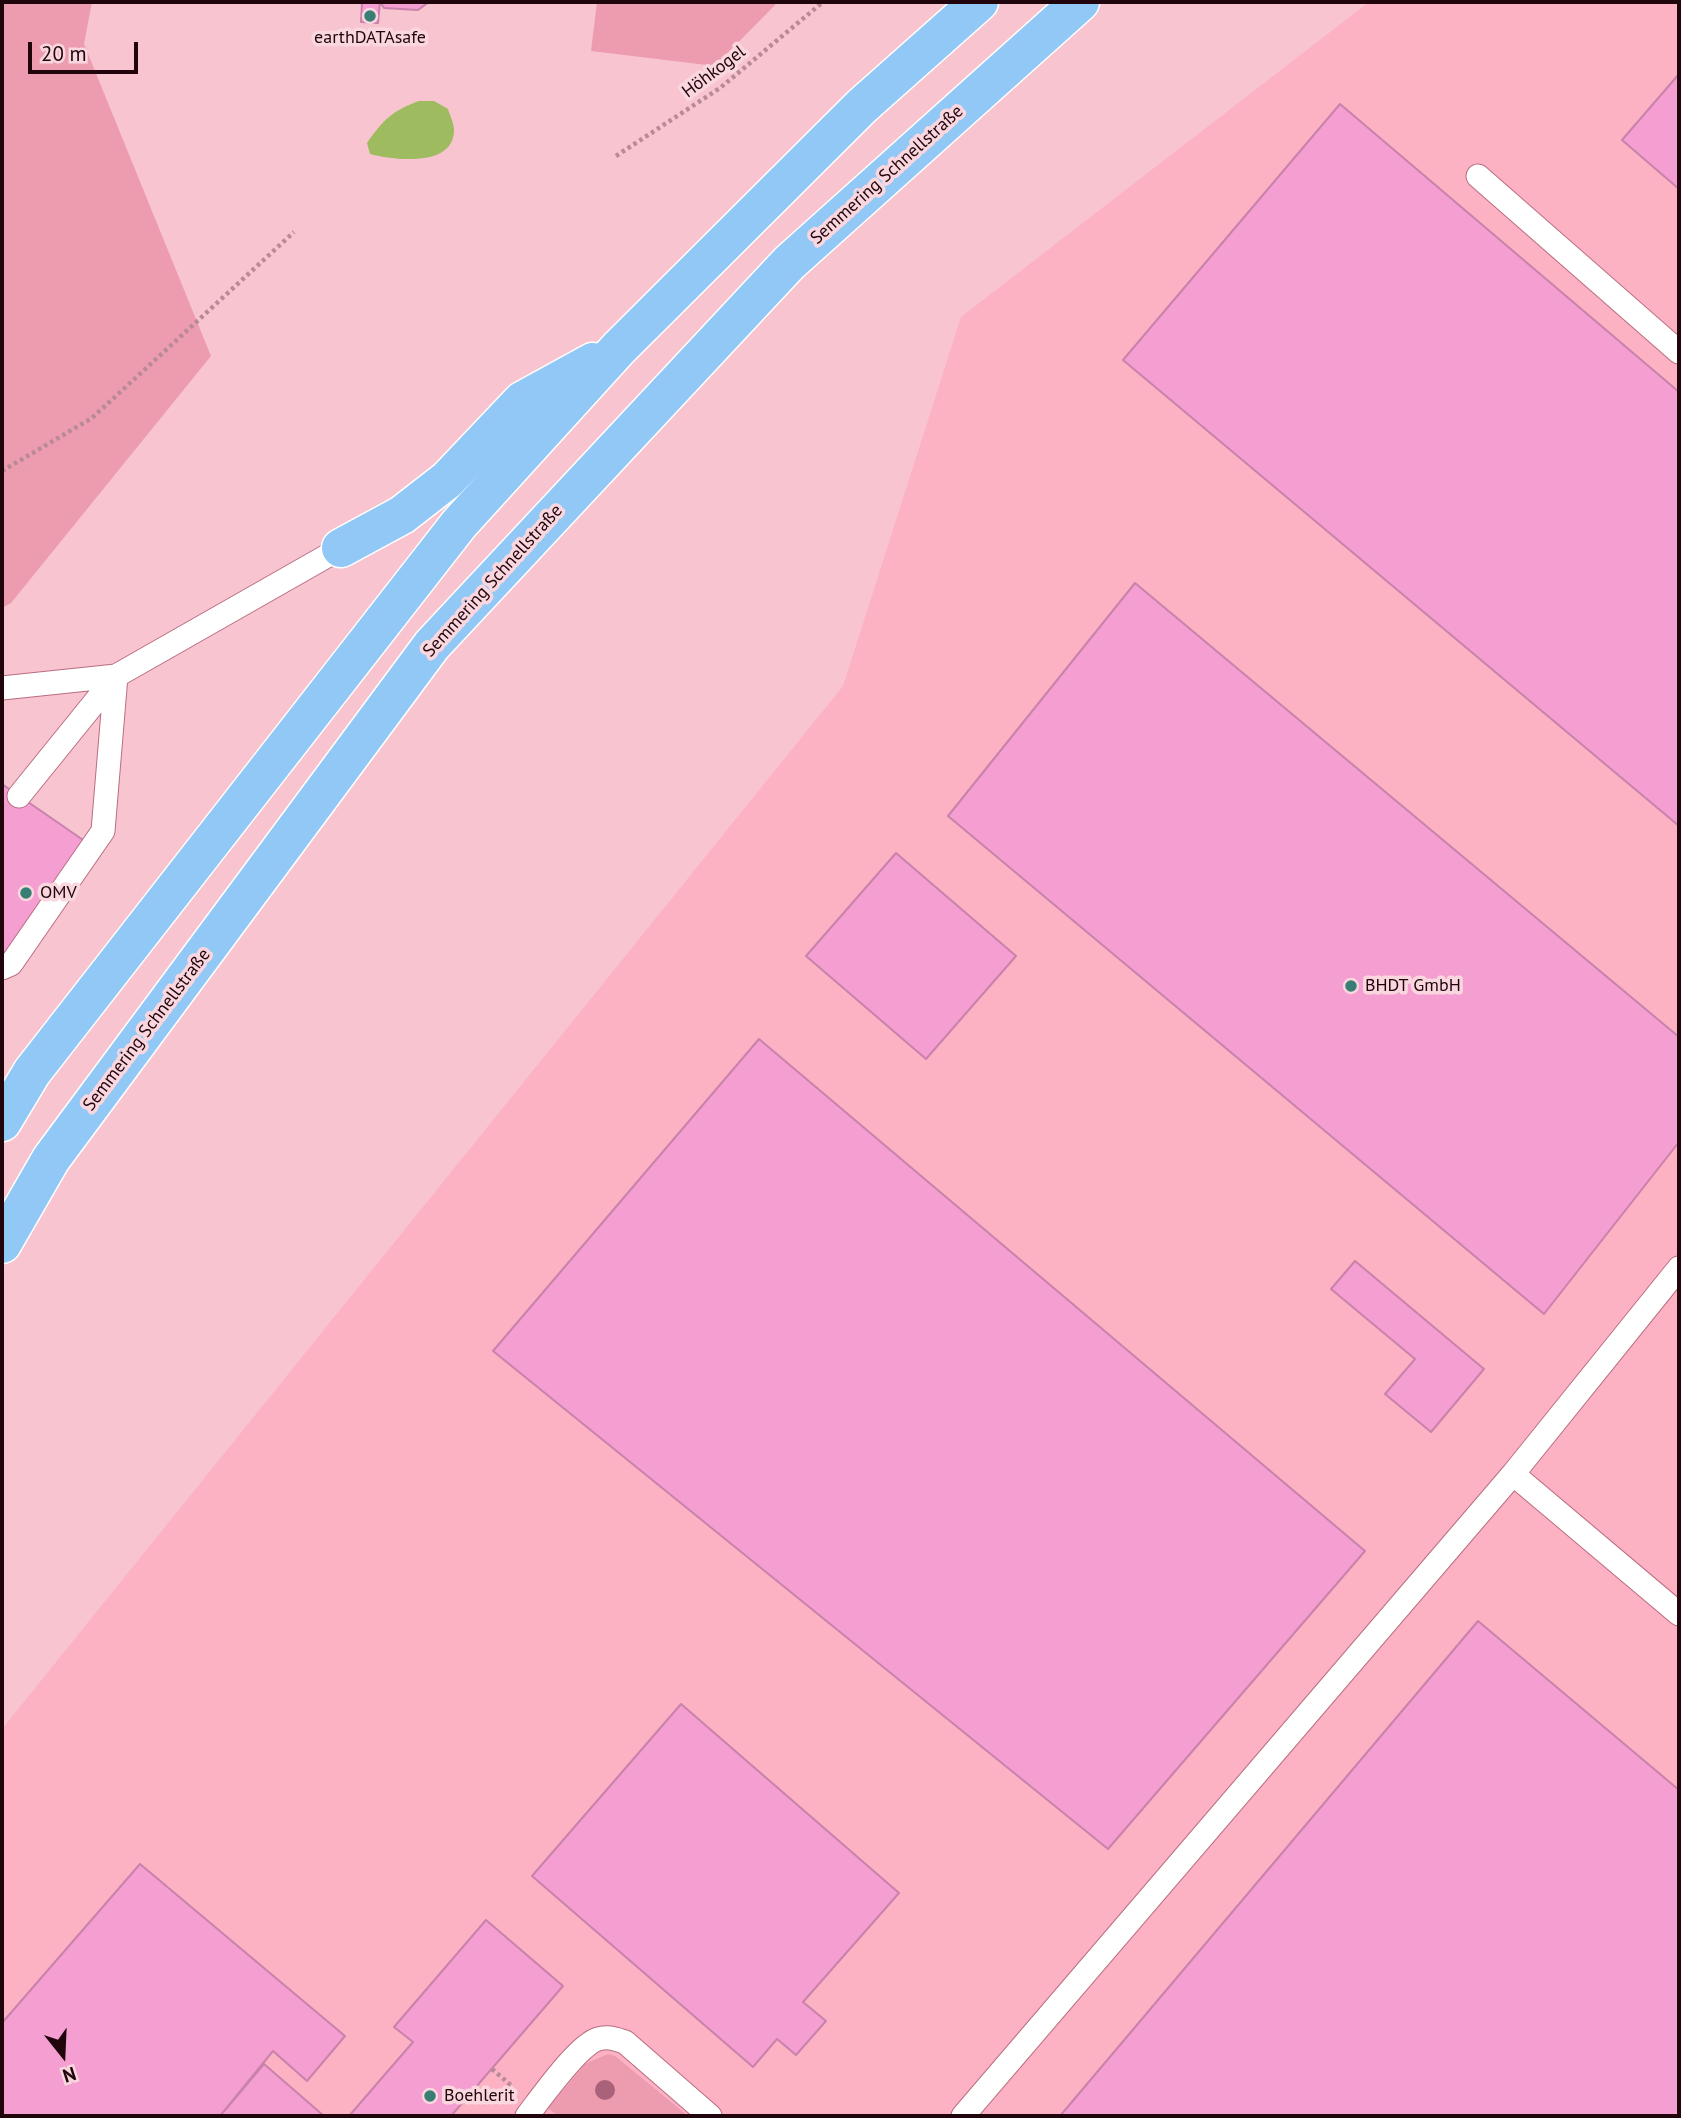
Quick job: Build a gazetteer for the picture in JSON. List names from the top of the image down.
{
  "streets": {
    "highway": ["Semmering Schnellstraße"],
    "path": ["Höhkogel"]
  },
  "places": [
    "earthDATAsafe",
    "OMV",
    "BHDT GmbH",
    "Boehlerit"
  ],
  "scale_bar": "20 m",
  "north": "bottom"
}
